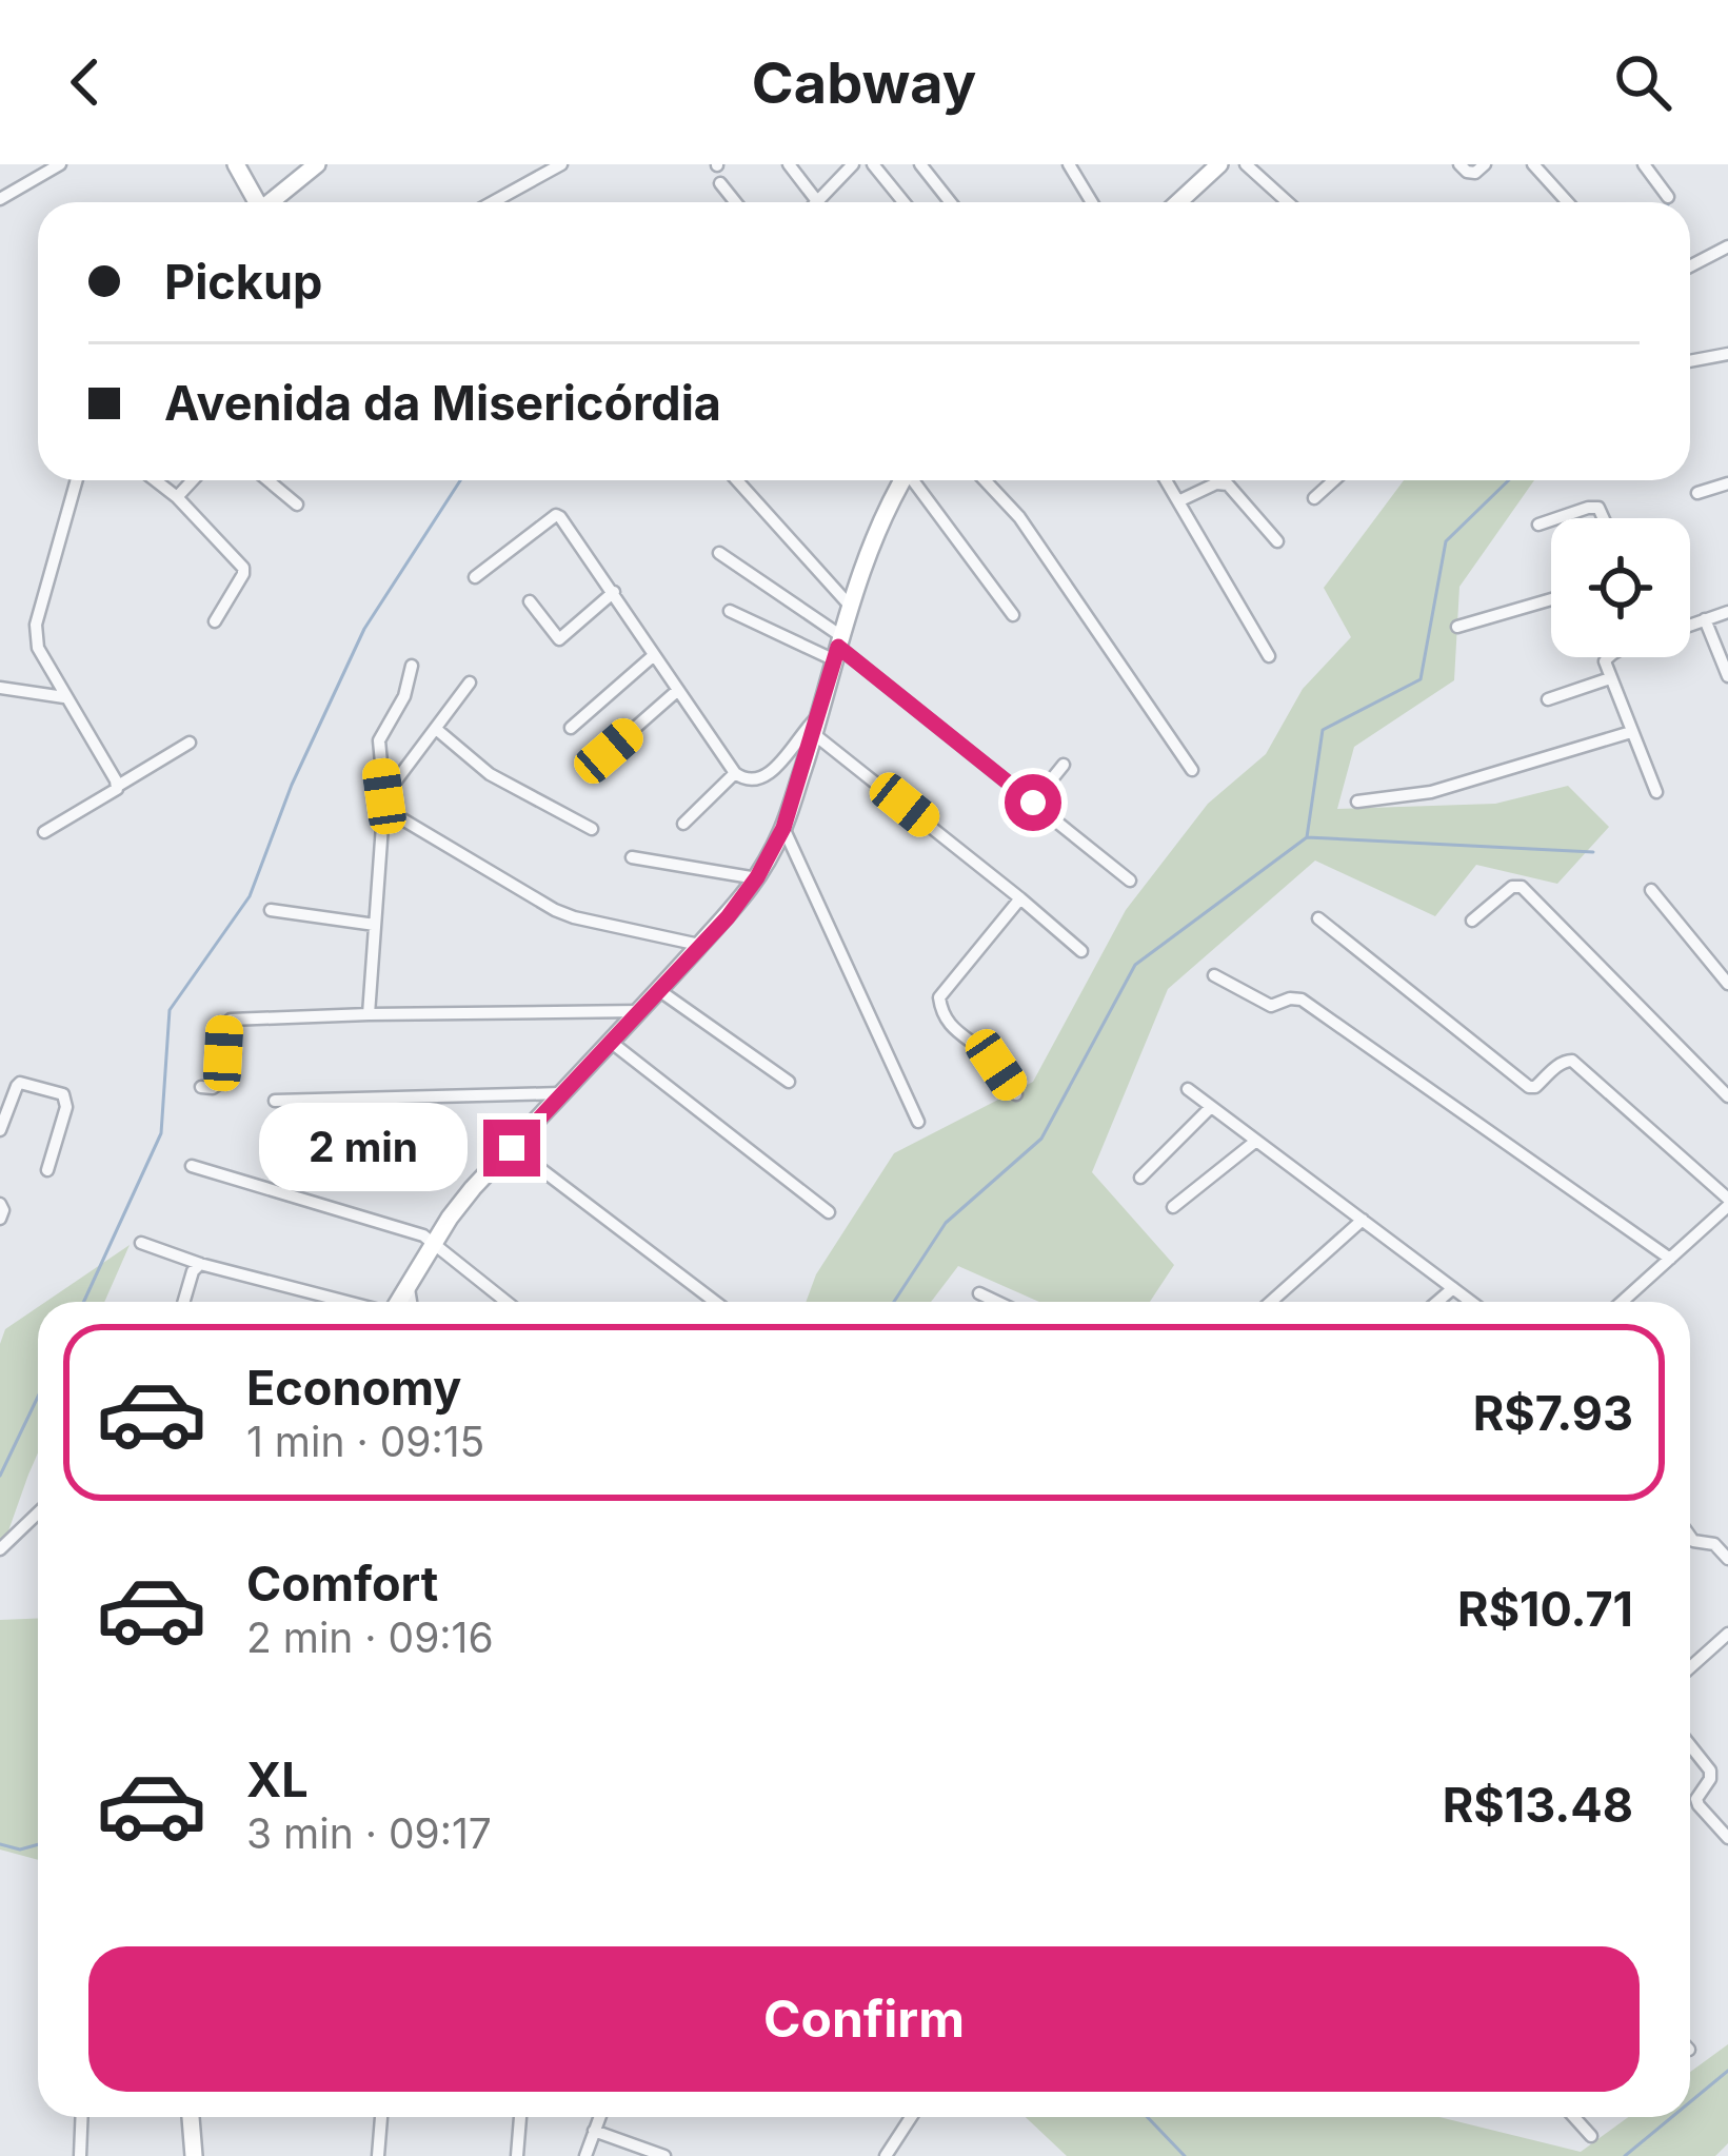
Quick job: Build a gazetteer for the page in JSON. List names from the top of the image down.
{
  "page": {
    "header": "Cabway",
    "banner": ["Pickup", "Avenida da Misericórdia"],
    "bubble": "2 min",
    "list": [
      {
        "name": "Economy",
        "note": "1 min · 09:15",
        "value": "R$7.93"
      },
      {
        "name": "Comfort",
        "note": "2 min · 09:16",
        "value": "R$10.71"
      },
      {
        "name": "XL",
        "note": "3 min · 09:17",
        "value": "R$13.48"
      }
    ],
    "buttons": "Confirm"
  }
}
